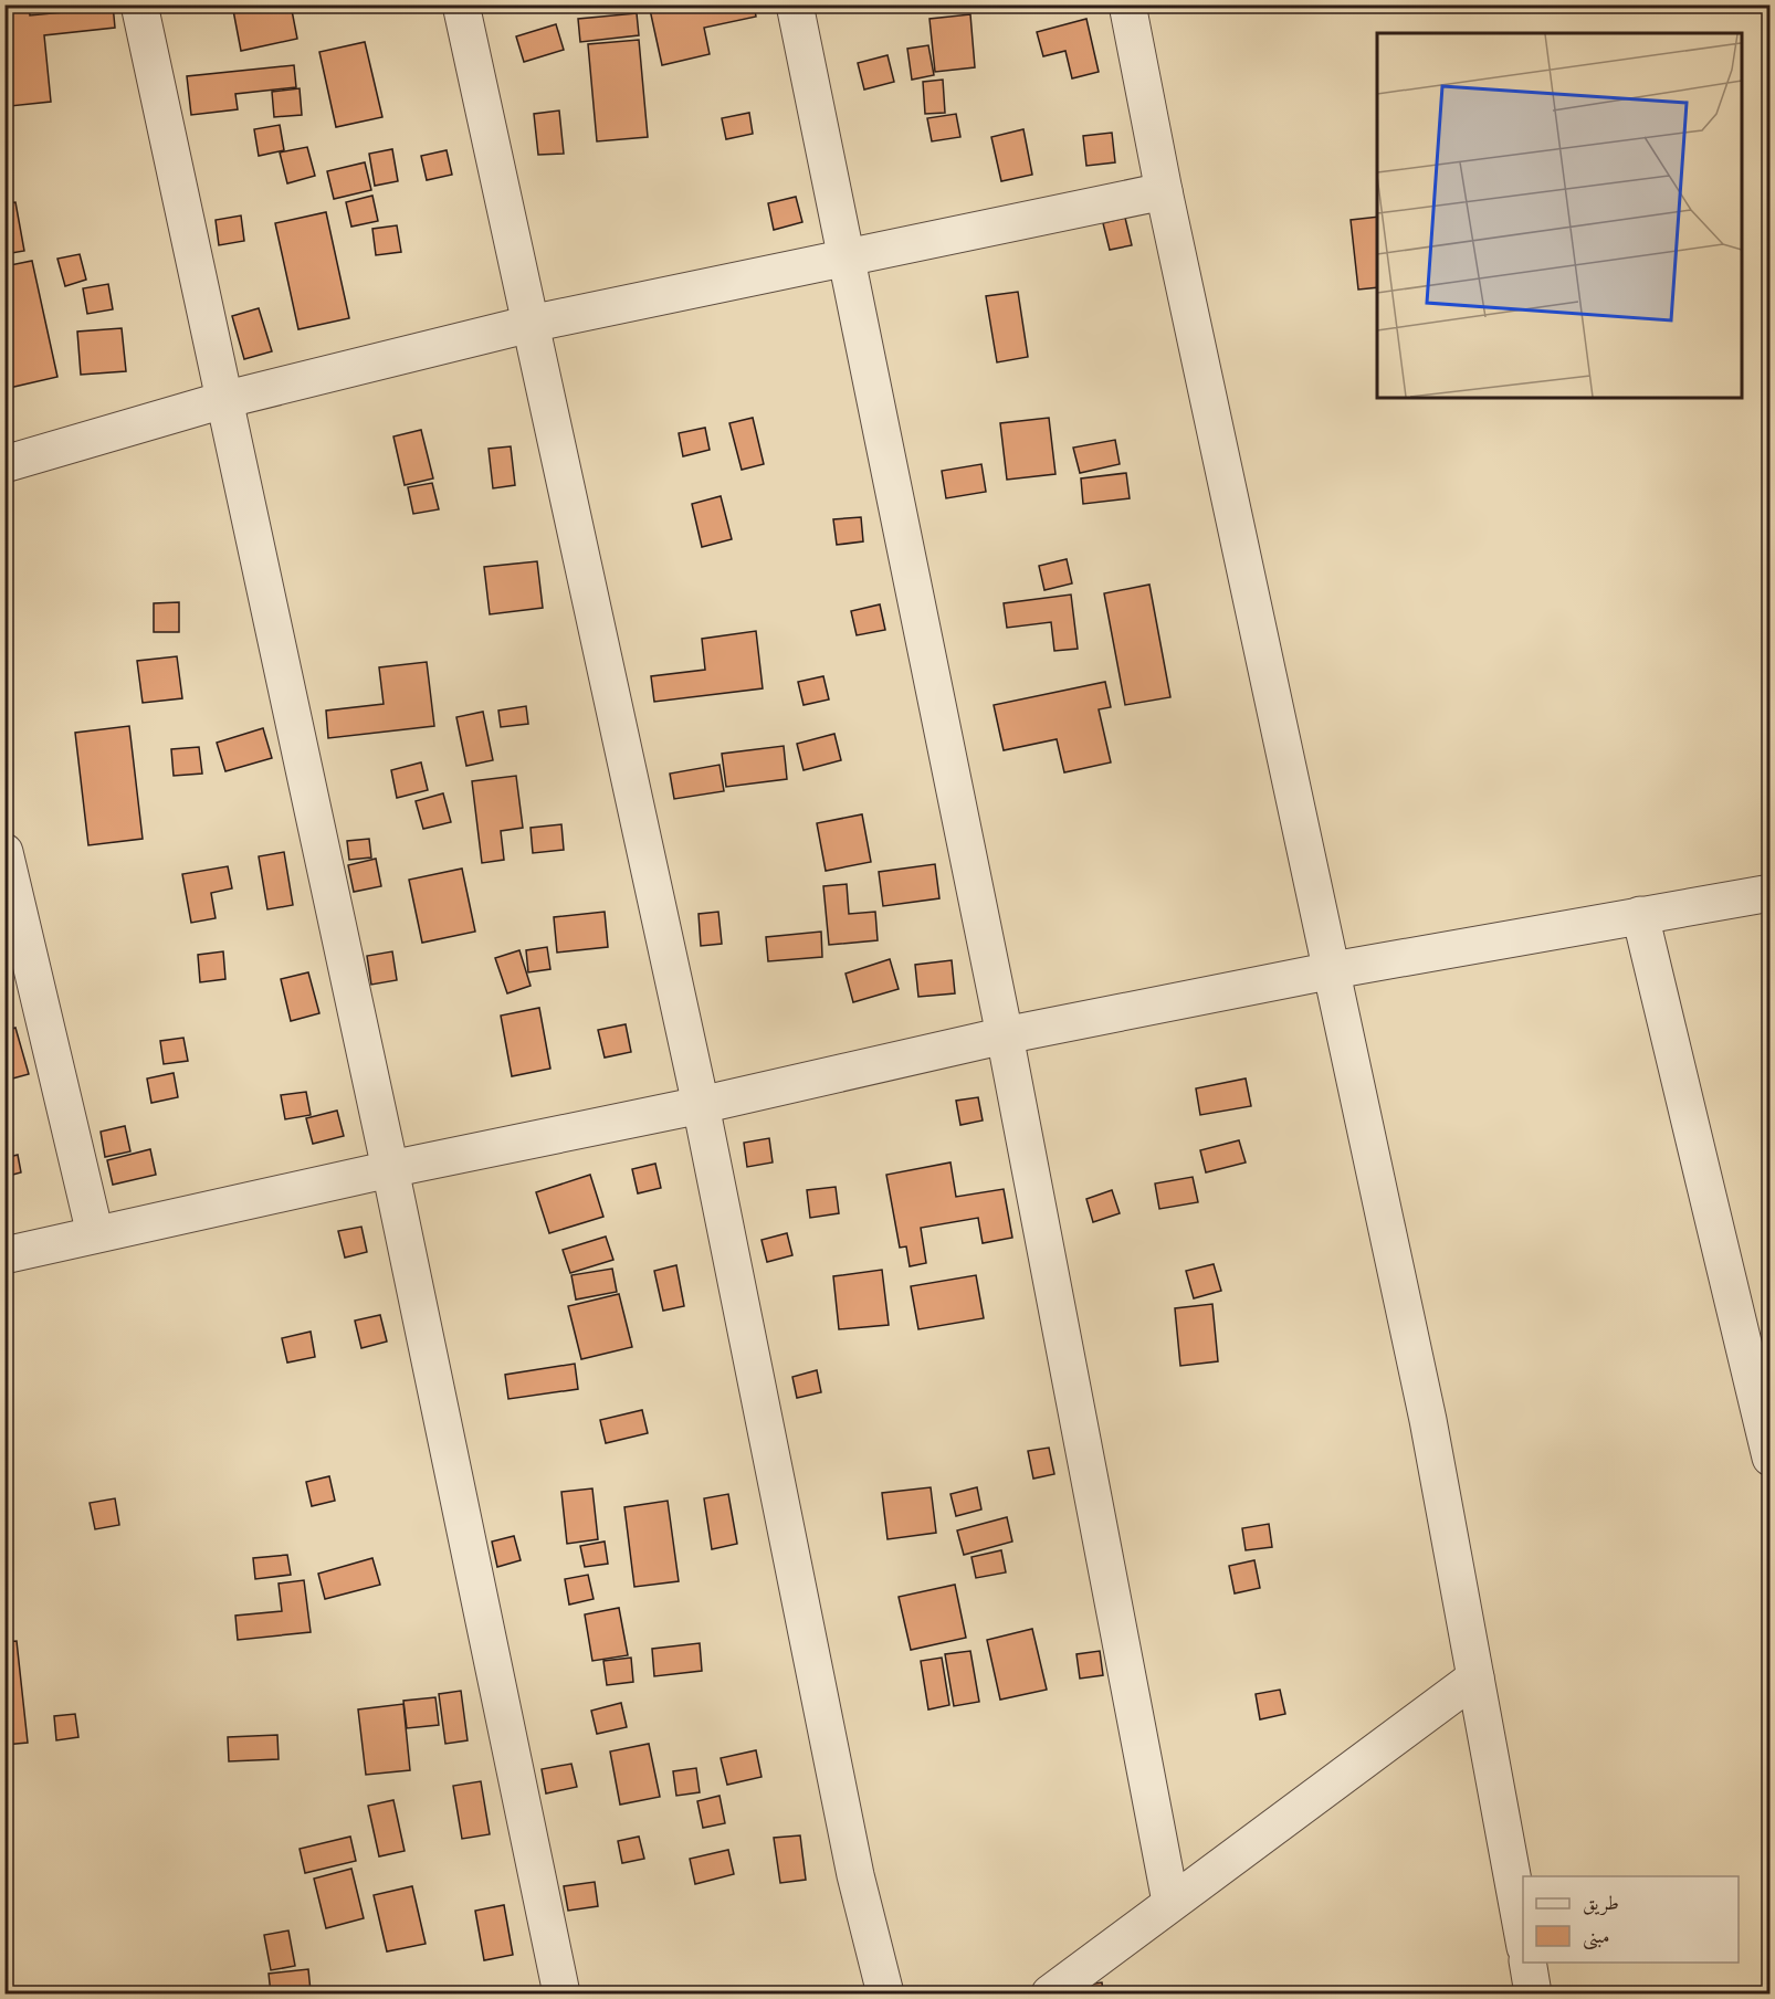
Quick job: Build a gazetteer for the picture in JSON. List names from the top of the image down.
{
  "legend": ["طريق", "مبنى"]
}
